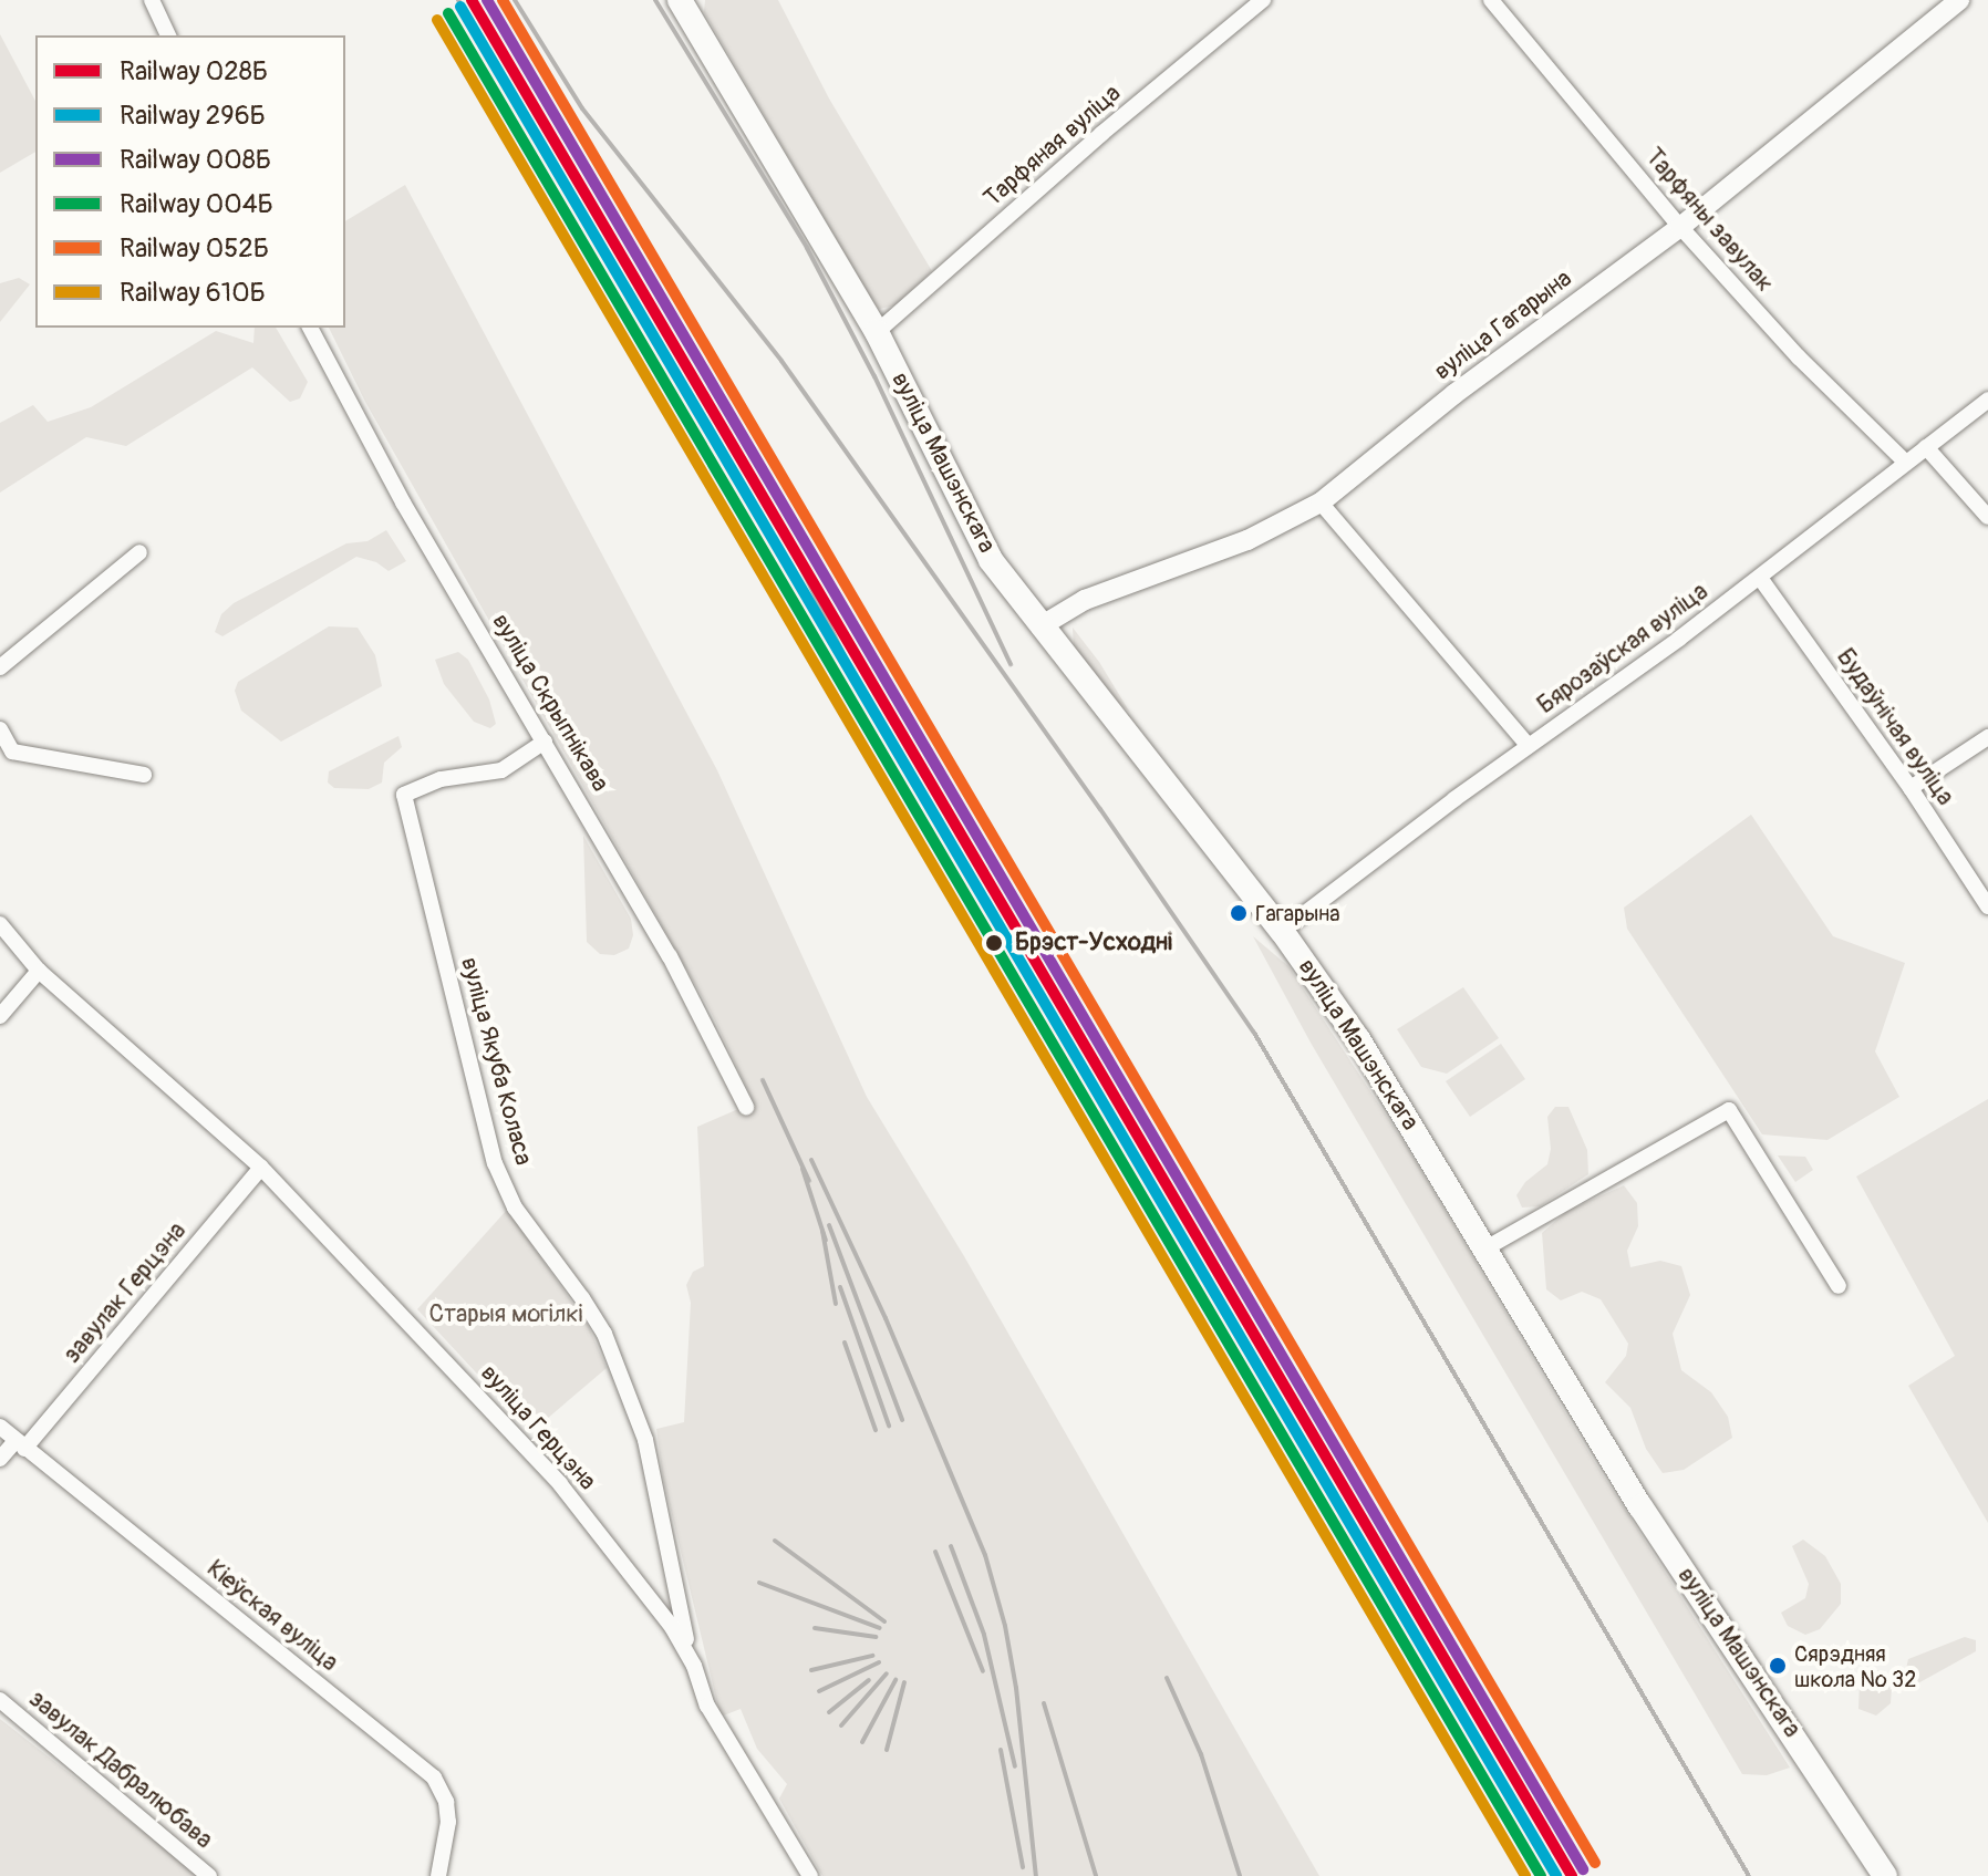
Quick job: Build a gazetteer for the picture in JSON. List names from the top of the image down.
{
  "streets": {
    "main road": ["вуліца Машэнскага"],
    "street": [
      "Тарфяная вуліца",
      "Тарфяны завулак",
      "вуліца Гагарына",
      "Бярозаўская вуліца",
      "вуліца Скрыпнікава",
      "Будаўнічая вуліца",
      "вуліца Якуба Коласа",
      "завулак Герцэна",
      "вуліца Герцэна",
      "Кіеўская вуліца",
      "завулак Дабралюбава"
    ]
  },
  "crossings": [
    ["Тарфяная вуліца", "вуліца Машэнскага"],
    ["Тарфяны завулак", "вуліца Гагарына"],
    ["Тарфяны завулак", "Бярозаўская вуліца"],
    ["вуліца Гагарына", "вуліца Машэнскага"],
    ["вуліца Машэнскага", "Бярозаўская вуліца"],
    ["Бярозаўская вуліца", "Будаўнічая вуліца"],
    ["вуліца Скрыпнікава", "вуліца Якуба Коласа"],
    ["вуліца Якуба Коласа", "вуліца Герцэна"],
    ["завулак Герцэна", "вуліца Герцэна"],
    ["завулак Герцэна", "Кіеўская вуліца"]
  ],
  "parks": ["Старыя могілкі"],
  "places": ["Гагарына", "Брэст-Усходні", "Сярэдняя школа № 32"],
  "lines": [
    "rail line 028Б",
    "rail line 008Б",
    "rail line 052Б",
    "rail line 296Б",
    "rail line 004Б",
    "rail line 610Б"
  ],
  "legend": [
    "Railway 028Б",
    "Railway 296Б",
    "Railway 008Б",
    "Railway 004Б",
    "Railway 052Б",
    "Railway 610Б"
  ]
}
